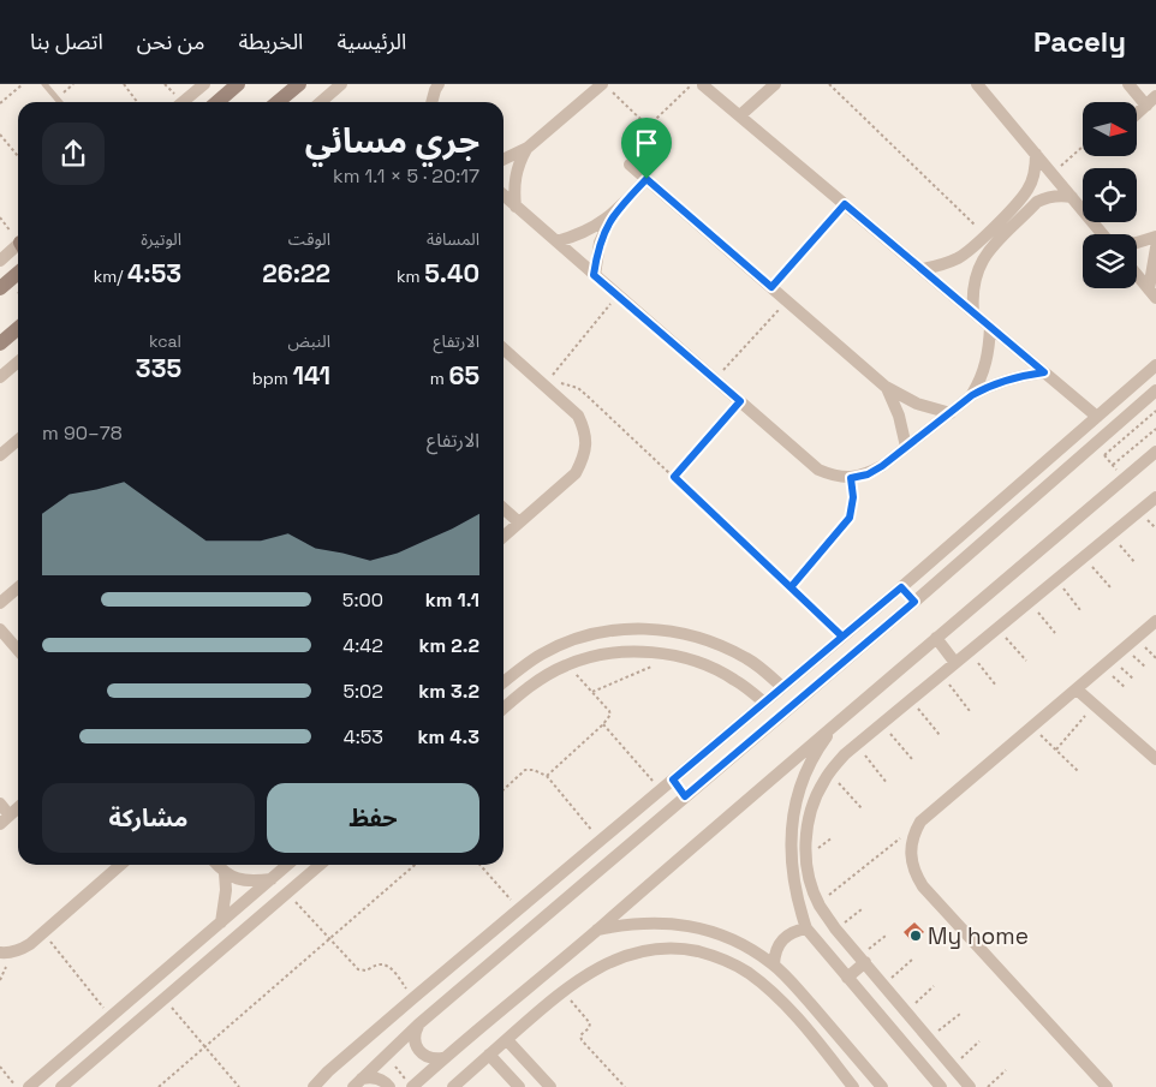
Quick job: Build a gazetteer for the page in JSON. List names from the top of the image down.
{
  "places": ["My home"],
  "north": "right",
  "page": {
    "header": "Pacely",
    "nav": [
      "الرئيسية",
      "الخريطة",
      "من نحن",
      "اتصل بنا"
    ],
    "heading": ["جري مسائي", "20:17 · 5 × 1.1 km"],
    "stats": [
      ["المسافة", "5.40 km"],
      ["الوقت", "26:22"],
      ["الوتيرة", "4:53 /km"],
      ["الارتفاع", "65 m"],
      ["النبض", "141 bpm"],
      ["kcal", "335"]
    ],
    "chart": ["الارتفاع", "78–90 m"],
    "list": [
      {
        "name": "1.1 km",
        "note": "5:00"
      },
      {
        "name": "2.2 km",
        "note": "4:42"
      },
      {
        "name": "3.2 km",
        "note": "5:02"
      },
      {
        "name": "4.3 km",
        "note": "4:53"
      }
    ],
    "buttons": ["حفظ", "مشاركة"]
  }
}
